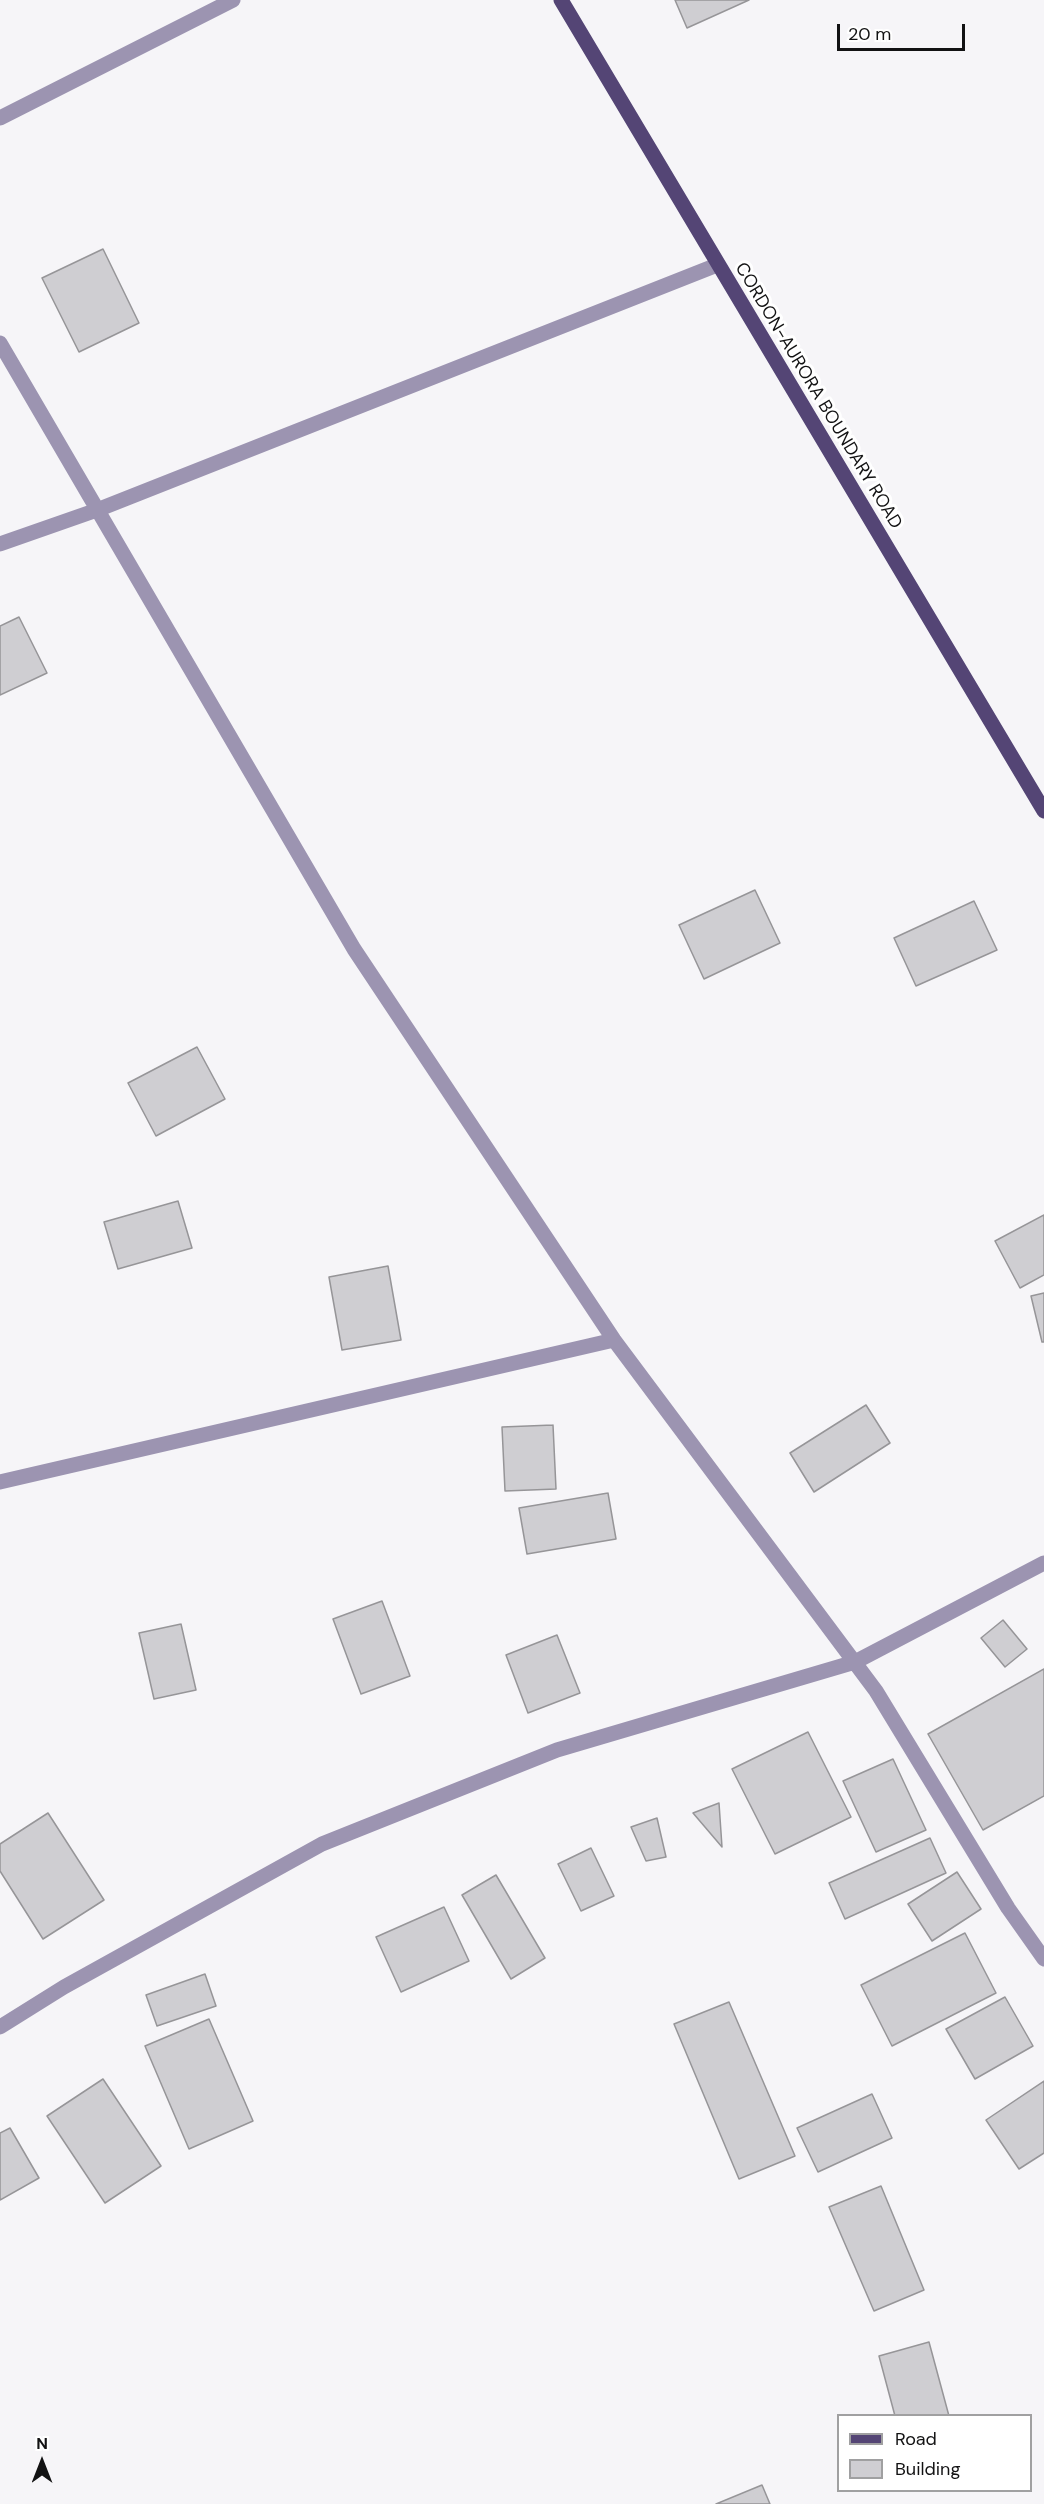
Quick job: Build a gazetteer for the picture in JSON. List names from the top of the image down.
{
  "streets": {
    "main road": ["CORDON-AURORA BOUNDARY ROAD"]
  },
  "legend": ["Road", "Building"],
  "scale_bar": "20 m",
  "north": "top"
}
